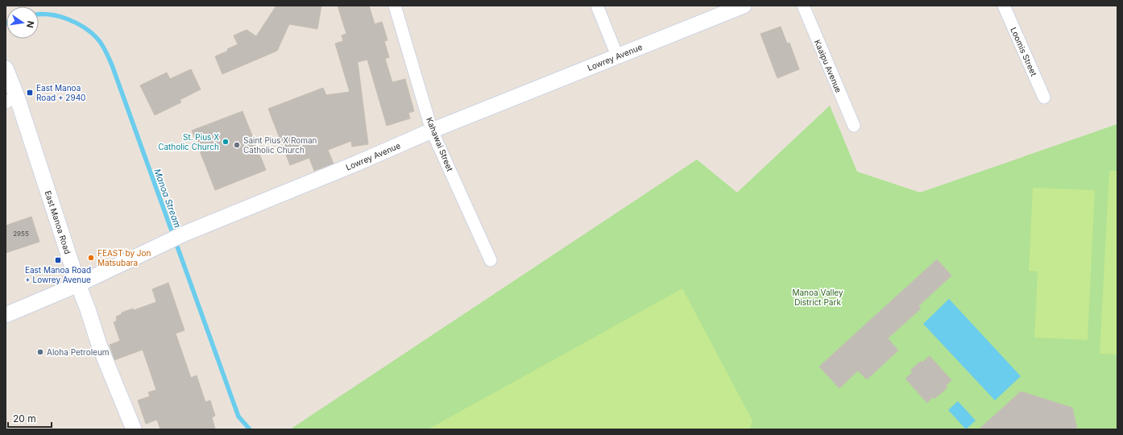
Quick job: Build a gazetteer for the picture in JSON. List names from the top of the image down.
{
  "streets": {
    "street": [
      "Loomis Street",
      "Lowrey Avenue",
      "Kaaipu Avenue",
      "Kahawai Street",
      "East Manoa Road"
    ]
  },
  "crossings": [
    ["Lowrey Avenue", "Kahawai Street"],
    ["Lowrey Avenue", "East Manoa Road"]
  ],
  "water": ["Manoa Stream"],
  "parks": ["Manoa Valley District Park"],
  "places": {
    "transit": ["East Manoa Road + 2940", "East Manoa Road + Lowrey Avenue"],
    "other": [
      "St. Pius X Catholic Church",
      "Saint Pius X Roman Catholic Church",
      "FEAST by Jon Matsubara",
      "Aloha Petroleum"
    ]
  },
  "house_numbers": ["2955"],
  "scale_bar": "20 m",
  "north": "right"
}
